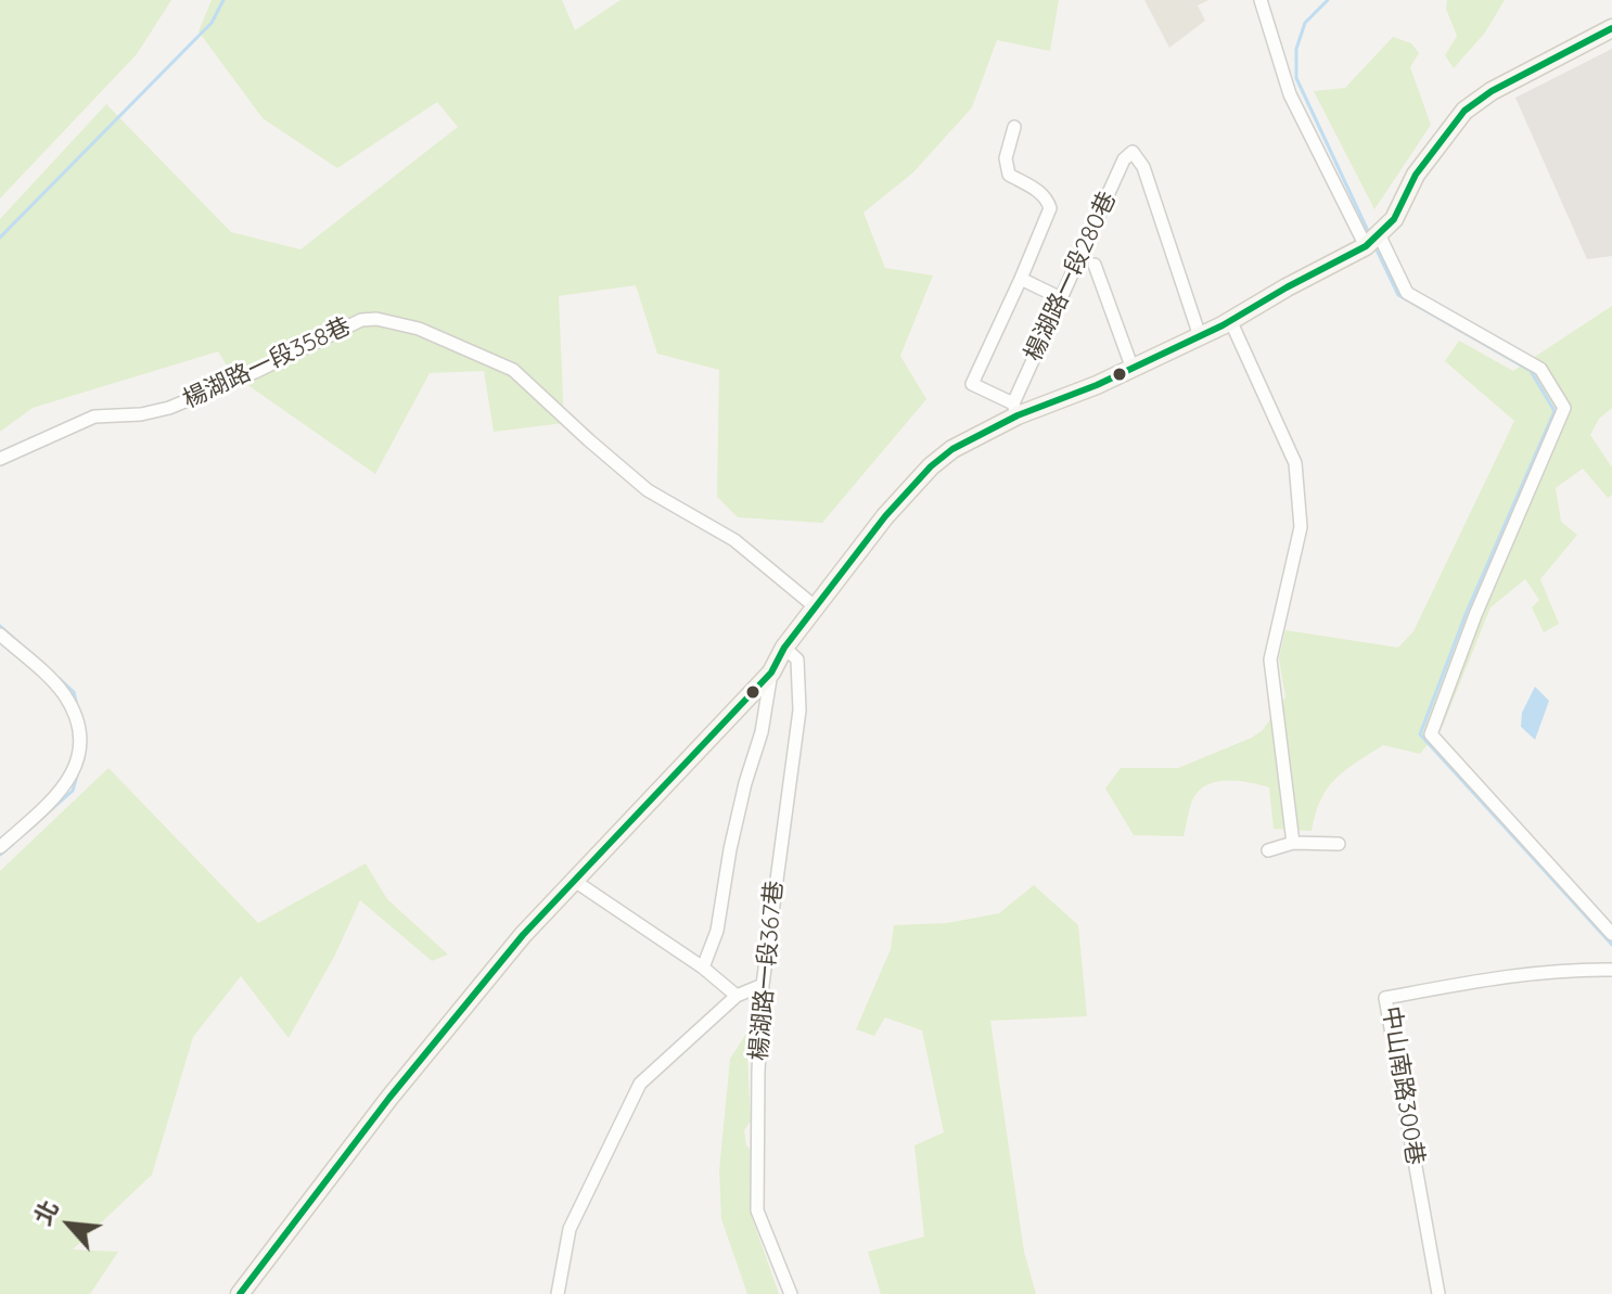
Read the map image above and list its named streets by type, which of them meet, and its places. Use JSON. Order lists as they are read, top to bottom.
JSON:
{
  "streets": {
    "street": [
      "楊湖路一段280巷",
      "楊湖路一段358巷",
      "楊湖路一段367巷",
      "中山南路300巷"
    ]
  },
  "north": "top left"
}
